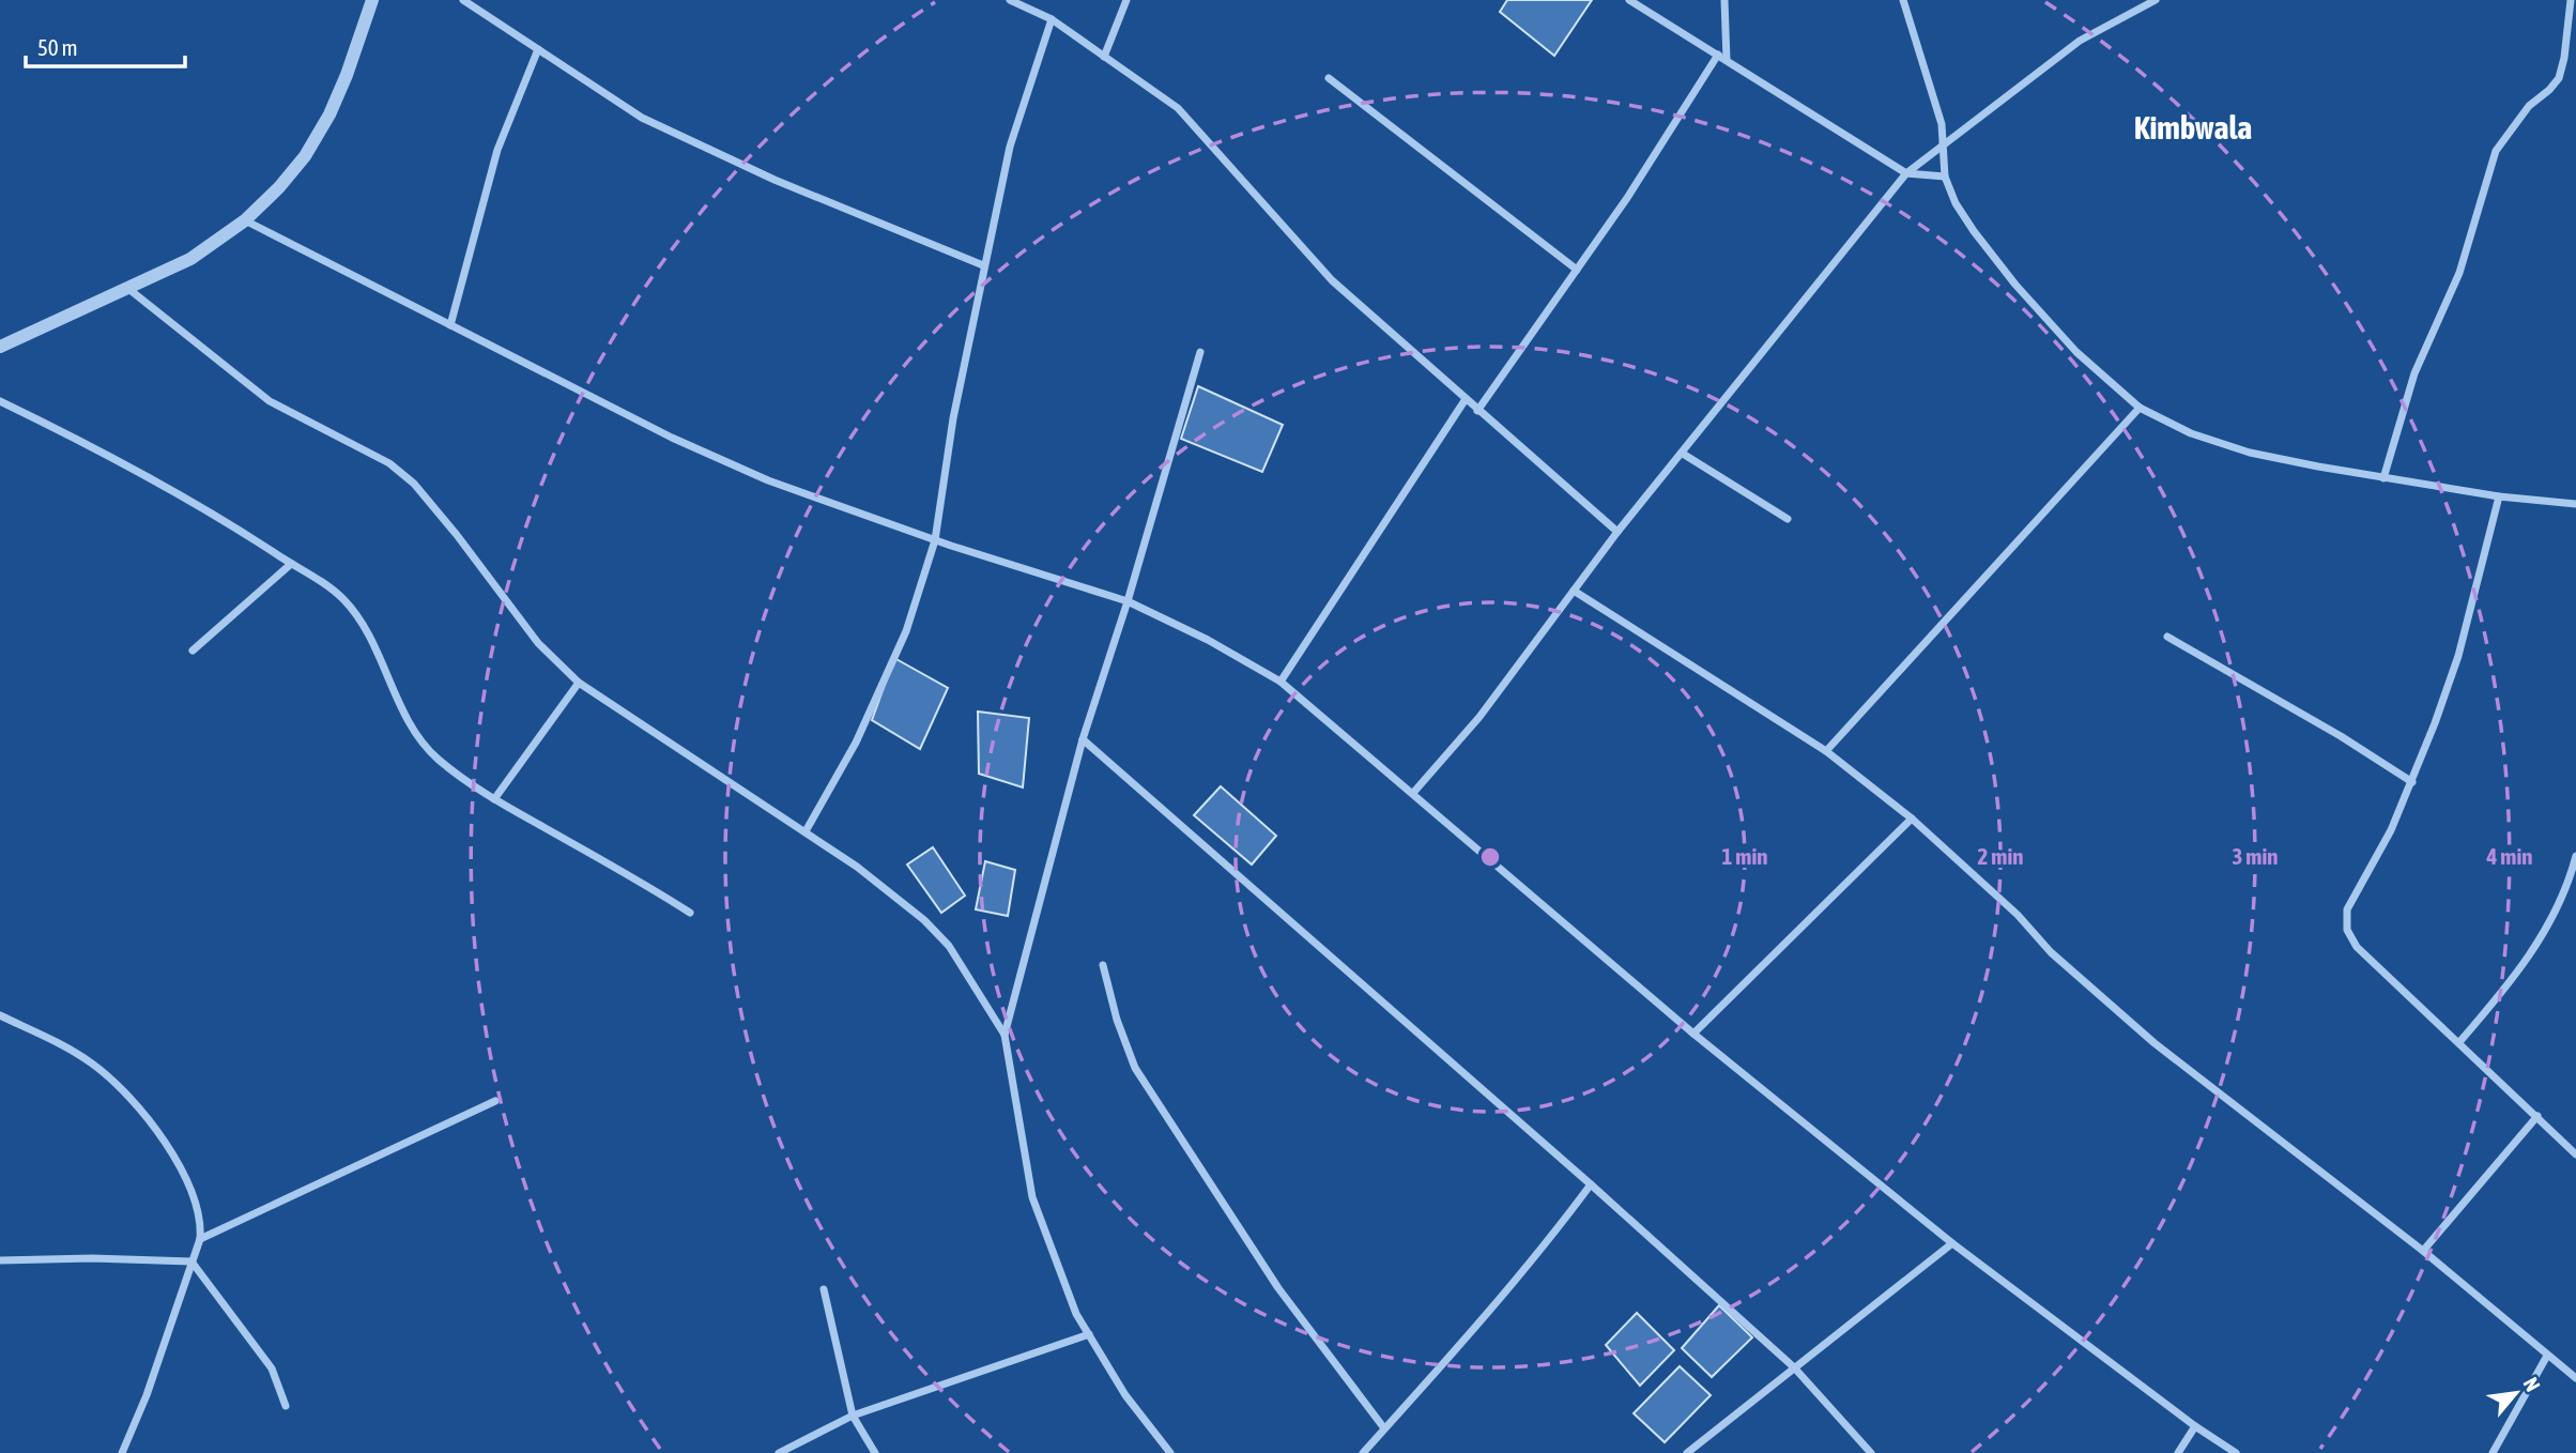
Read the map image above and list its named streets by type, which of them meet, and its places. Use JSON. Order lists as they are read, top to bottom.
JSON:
{
  "districts": ["Kimbwala"],
  "scale_bar": "50 m",
  "north": "top right",
  "rings": [
    "1 min",
    "2 min",
    "3 min",
    "4 min"
  ]
}
